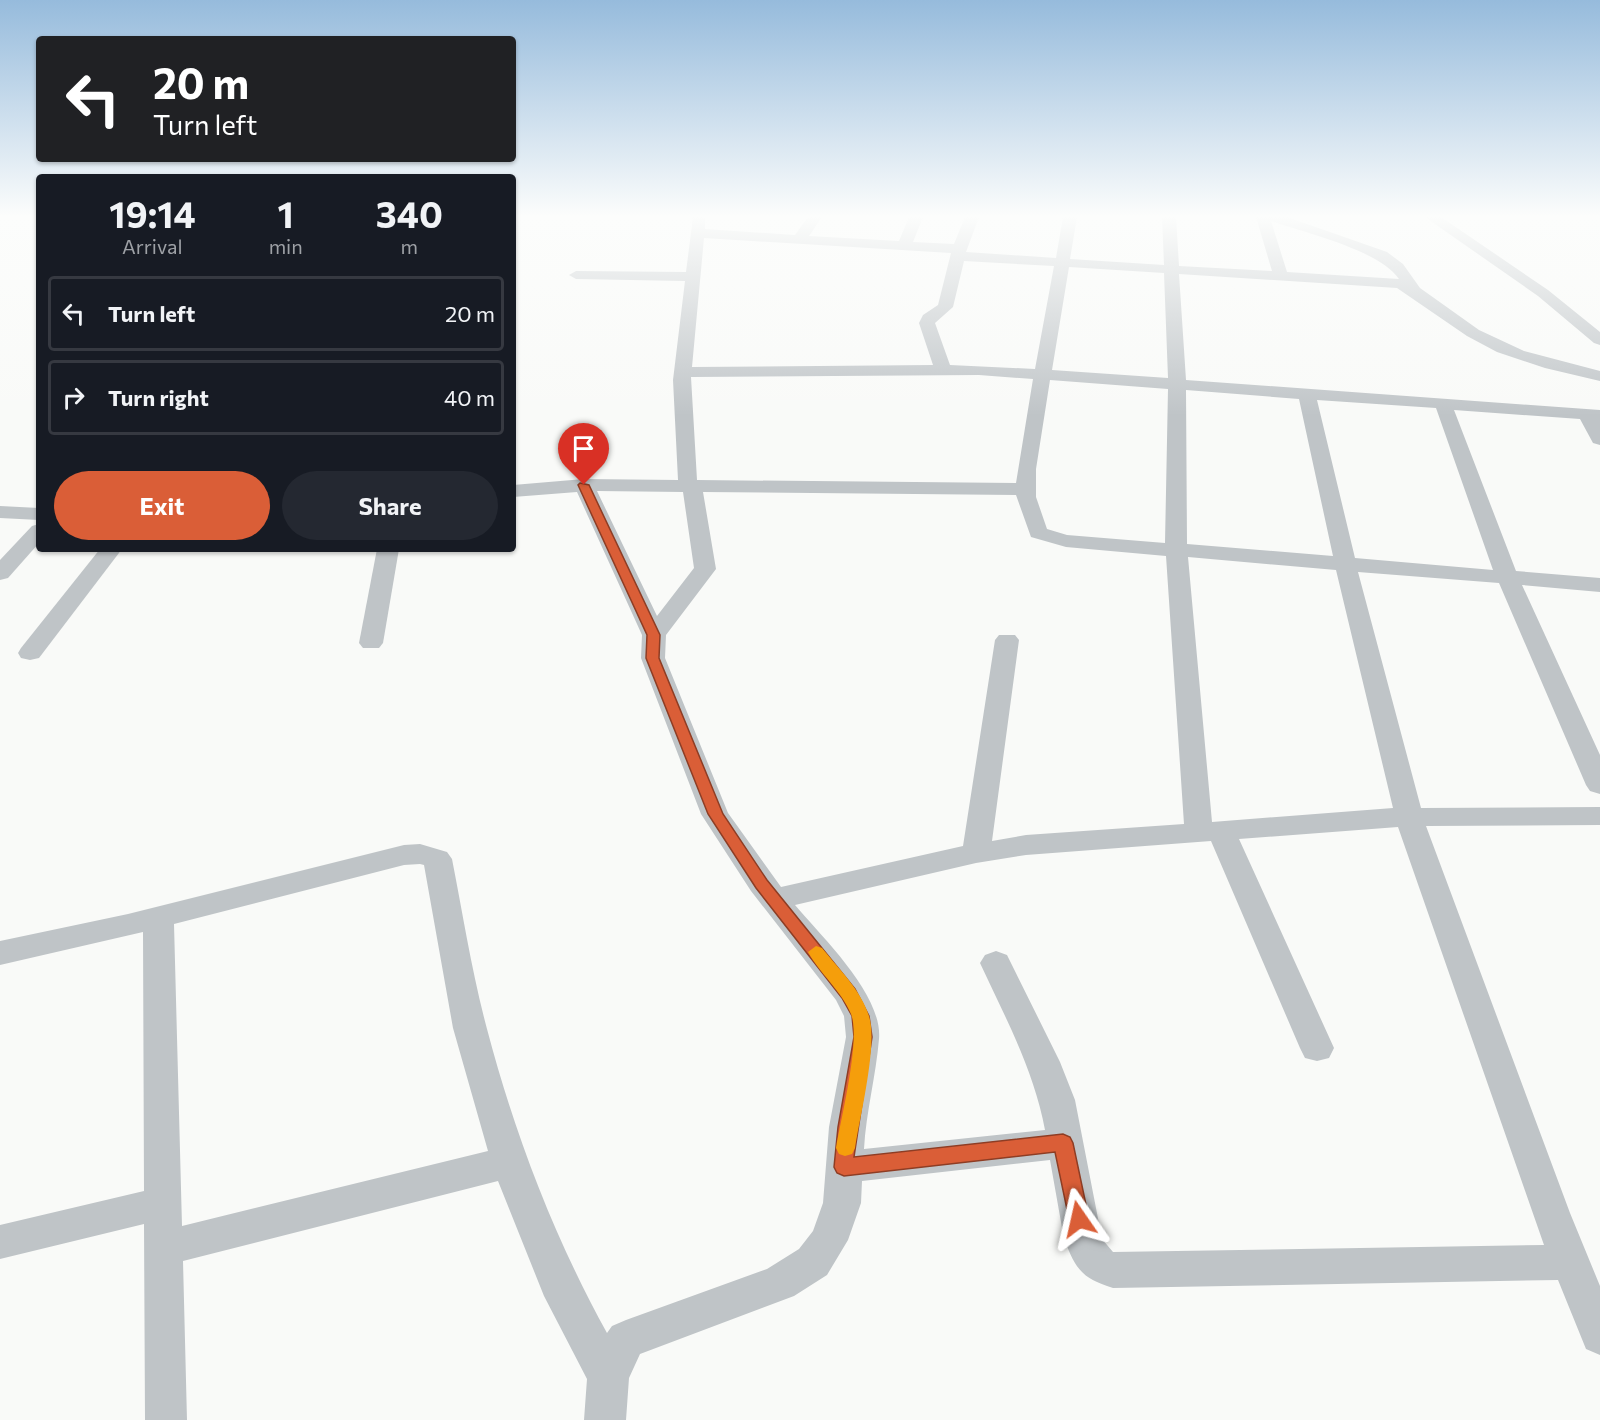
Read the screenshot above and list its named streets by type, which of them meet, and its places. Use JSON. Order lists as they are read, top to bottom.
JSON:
{
  "page": {
    "turn": ["20 m", "Turn left"],
    "eta": [
      "19:14",
      "Arrival",
      "1",
      "min",
      "340",
      "m"
    ],
    "list": [
      {
        "name": "Turn left",
        "value": "20 m"
      },
      {
        "name": "Turn right",
        "value": "40 m"
      }
    ],
    "buttons": ["Exit", "Share"]
  }
}
